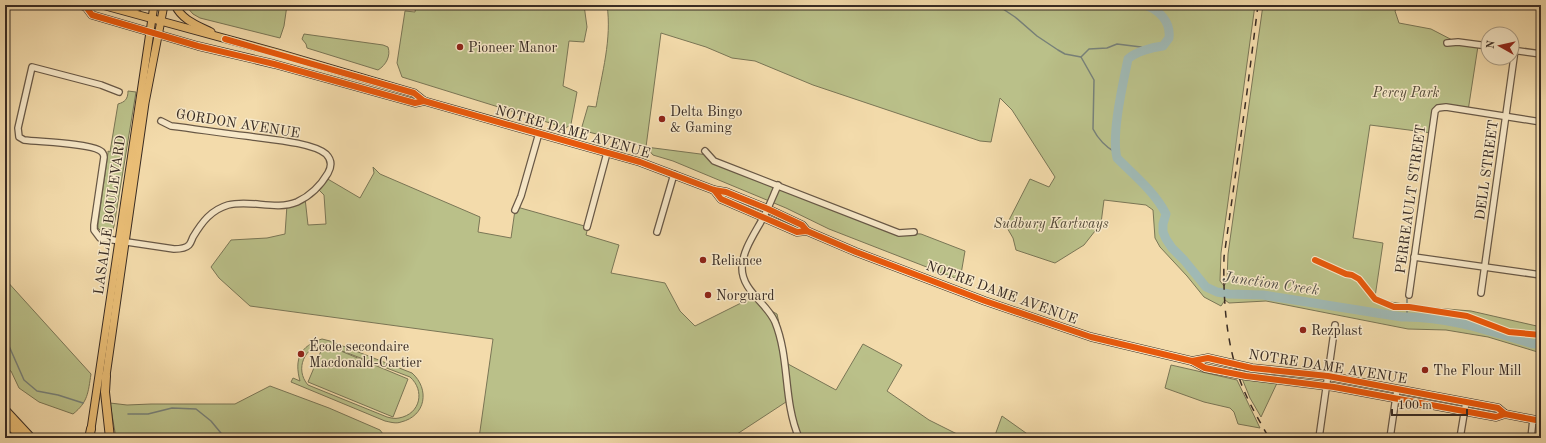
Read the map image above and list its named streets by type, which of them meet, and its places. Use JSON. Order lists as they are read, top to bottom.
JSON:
{
  "streets": {
    "main road": ["NOTRE DAME AVENUE", "LASALLE BOULEVARD"],
    "street": ["GORDON AVENUE", "DELL STREET", "PERREAULT STREET"]
  },
  "crossings": [
    ["GORDON AVENUE", "LASALLE BOULEVARD"],
    ["NOTRE DAME AVENUE", "LASALLE BOULEVARD"],
    ["DELL STREET", "PERREAULT STREET"]
  ],
  "water": ["Junction Creek"],
  "parks": ["Percy Park", "Sudbury Kartways"],
  "places": [
    "Pioneer Manor",
    "Delta Bingo & Gaming",
    "Reliance",
    "Norguard",
    "Rezplast",
    "École secondaire Macdonald-Cartier",
    "The Flour Mill"
  ],
  "scale_bar": "100 m",
  "north": "left"
}
